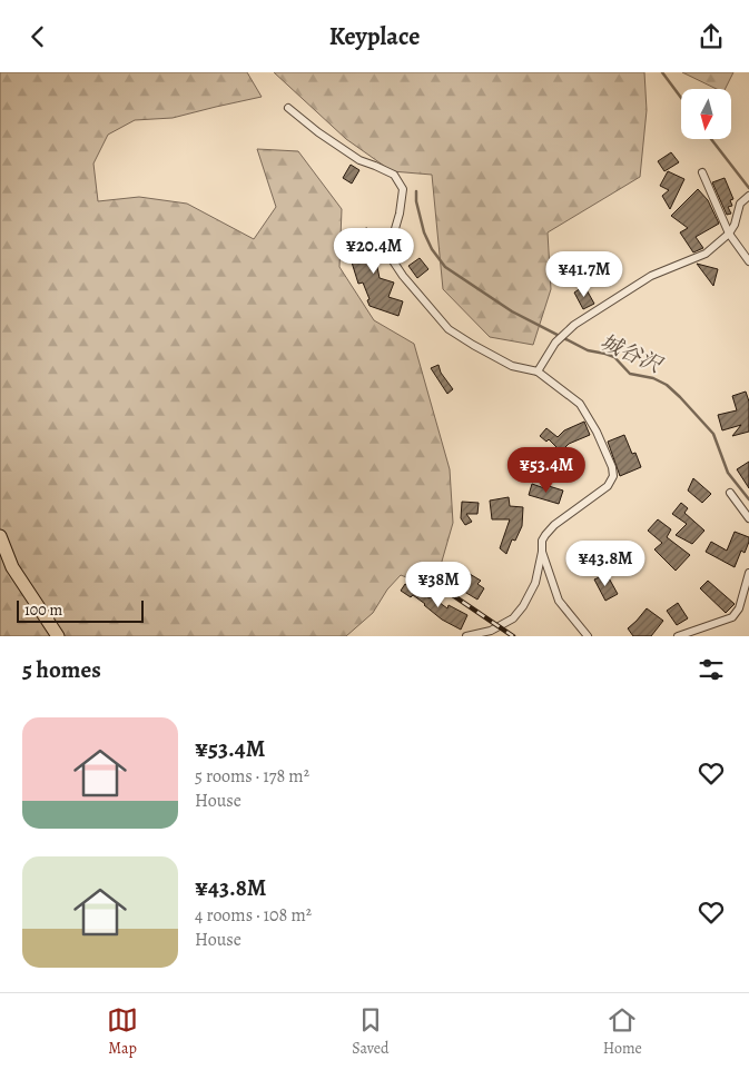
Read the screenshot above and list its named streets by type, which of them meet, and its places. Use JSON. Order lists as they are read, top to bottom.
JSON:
{
  "water": ["城谷沢"],
  "scale_bar": "100 m",
  "north": "bottom",
  "page": {
    "header": "Keyplace",
    "price": [
      "¥20.4M",
      "¥41.7M",
      "¥53.4M",
      "¥43.8M",
      "¥38M"
    ],
    "scale": "100 m",
    "heading": "5 homes",
    "list": [
      {
        "name": "¥53.4M",
        "note": "5 rooms · 178 m² · House"
      },
      {
        "name": "¥43.8M",
        "note": "4 rooms · 108 m² · House"
      }
    ],
    "tabs": ["Map", "Saved", "Home"]
  }
}
